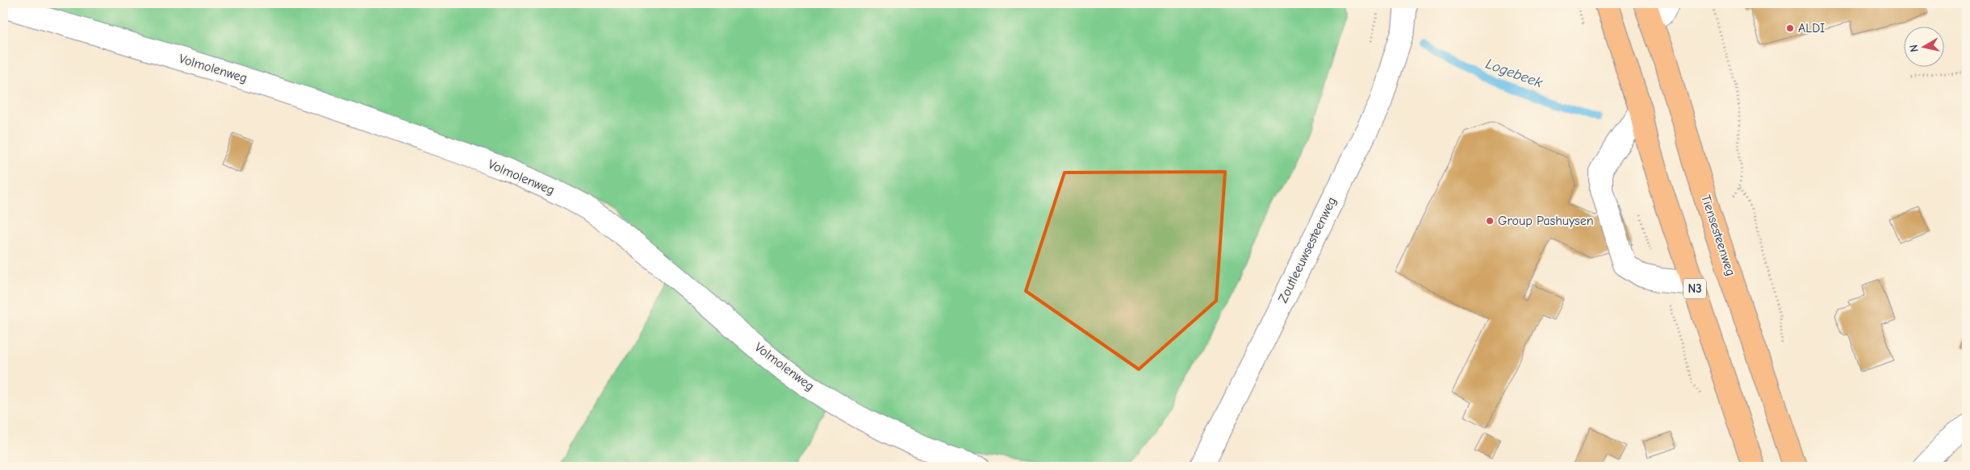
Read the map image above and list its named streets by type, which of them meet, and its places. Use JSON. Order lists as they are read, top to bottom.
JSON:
{
  "streets": {
    "main road": ["Tiensesteenweg", "N3"],
    "street": ["Volmolenweg", "Zoutleeuwsesteenweg"]
  },
  "water": ["Logebeek"],
  "places": ["ALDI", "Group Pashuysen"],
  "north": "left"
}
